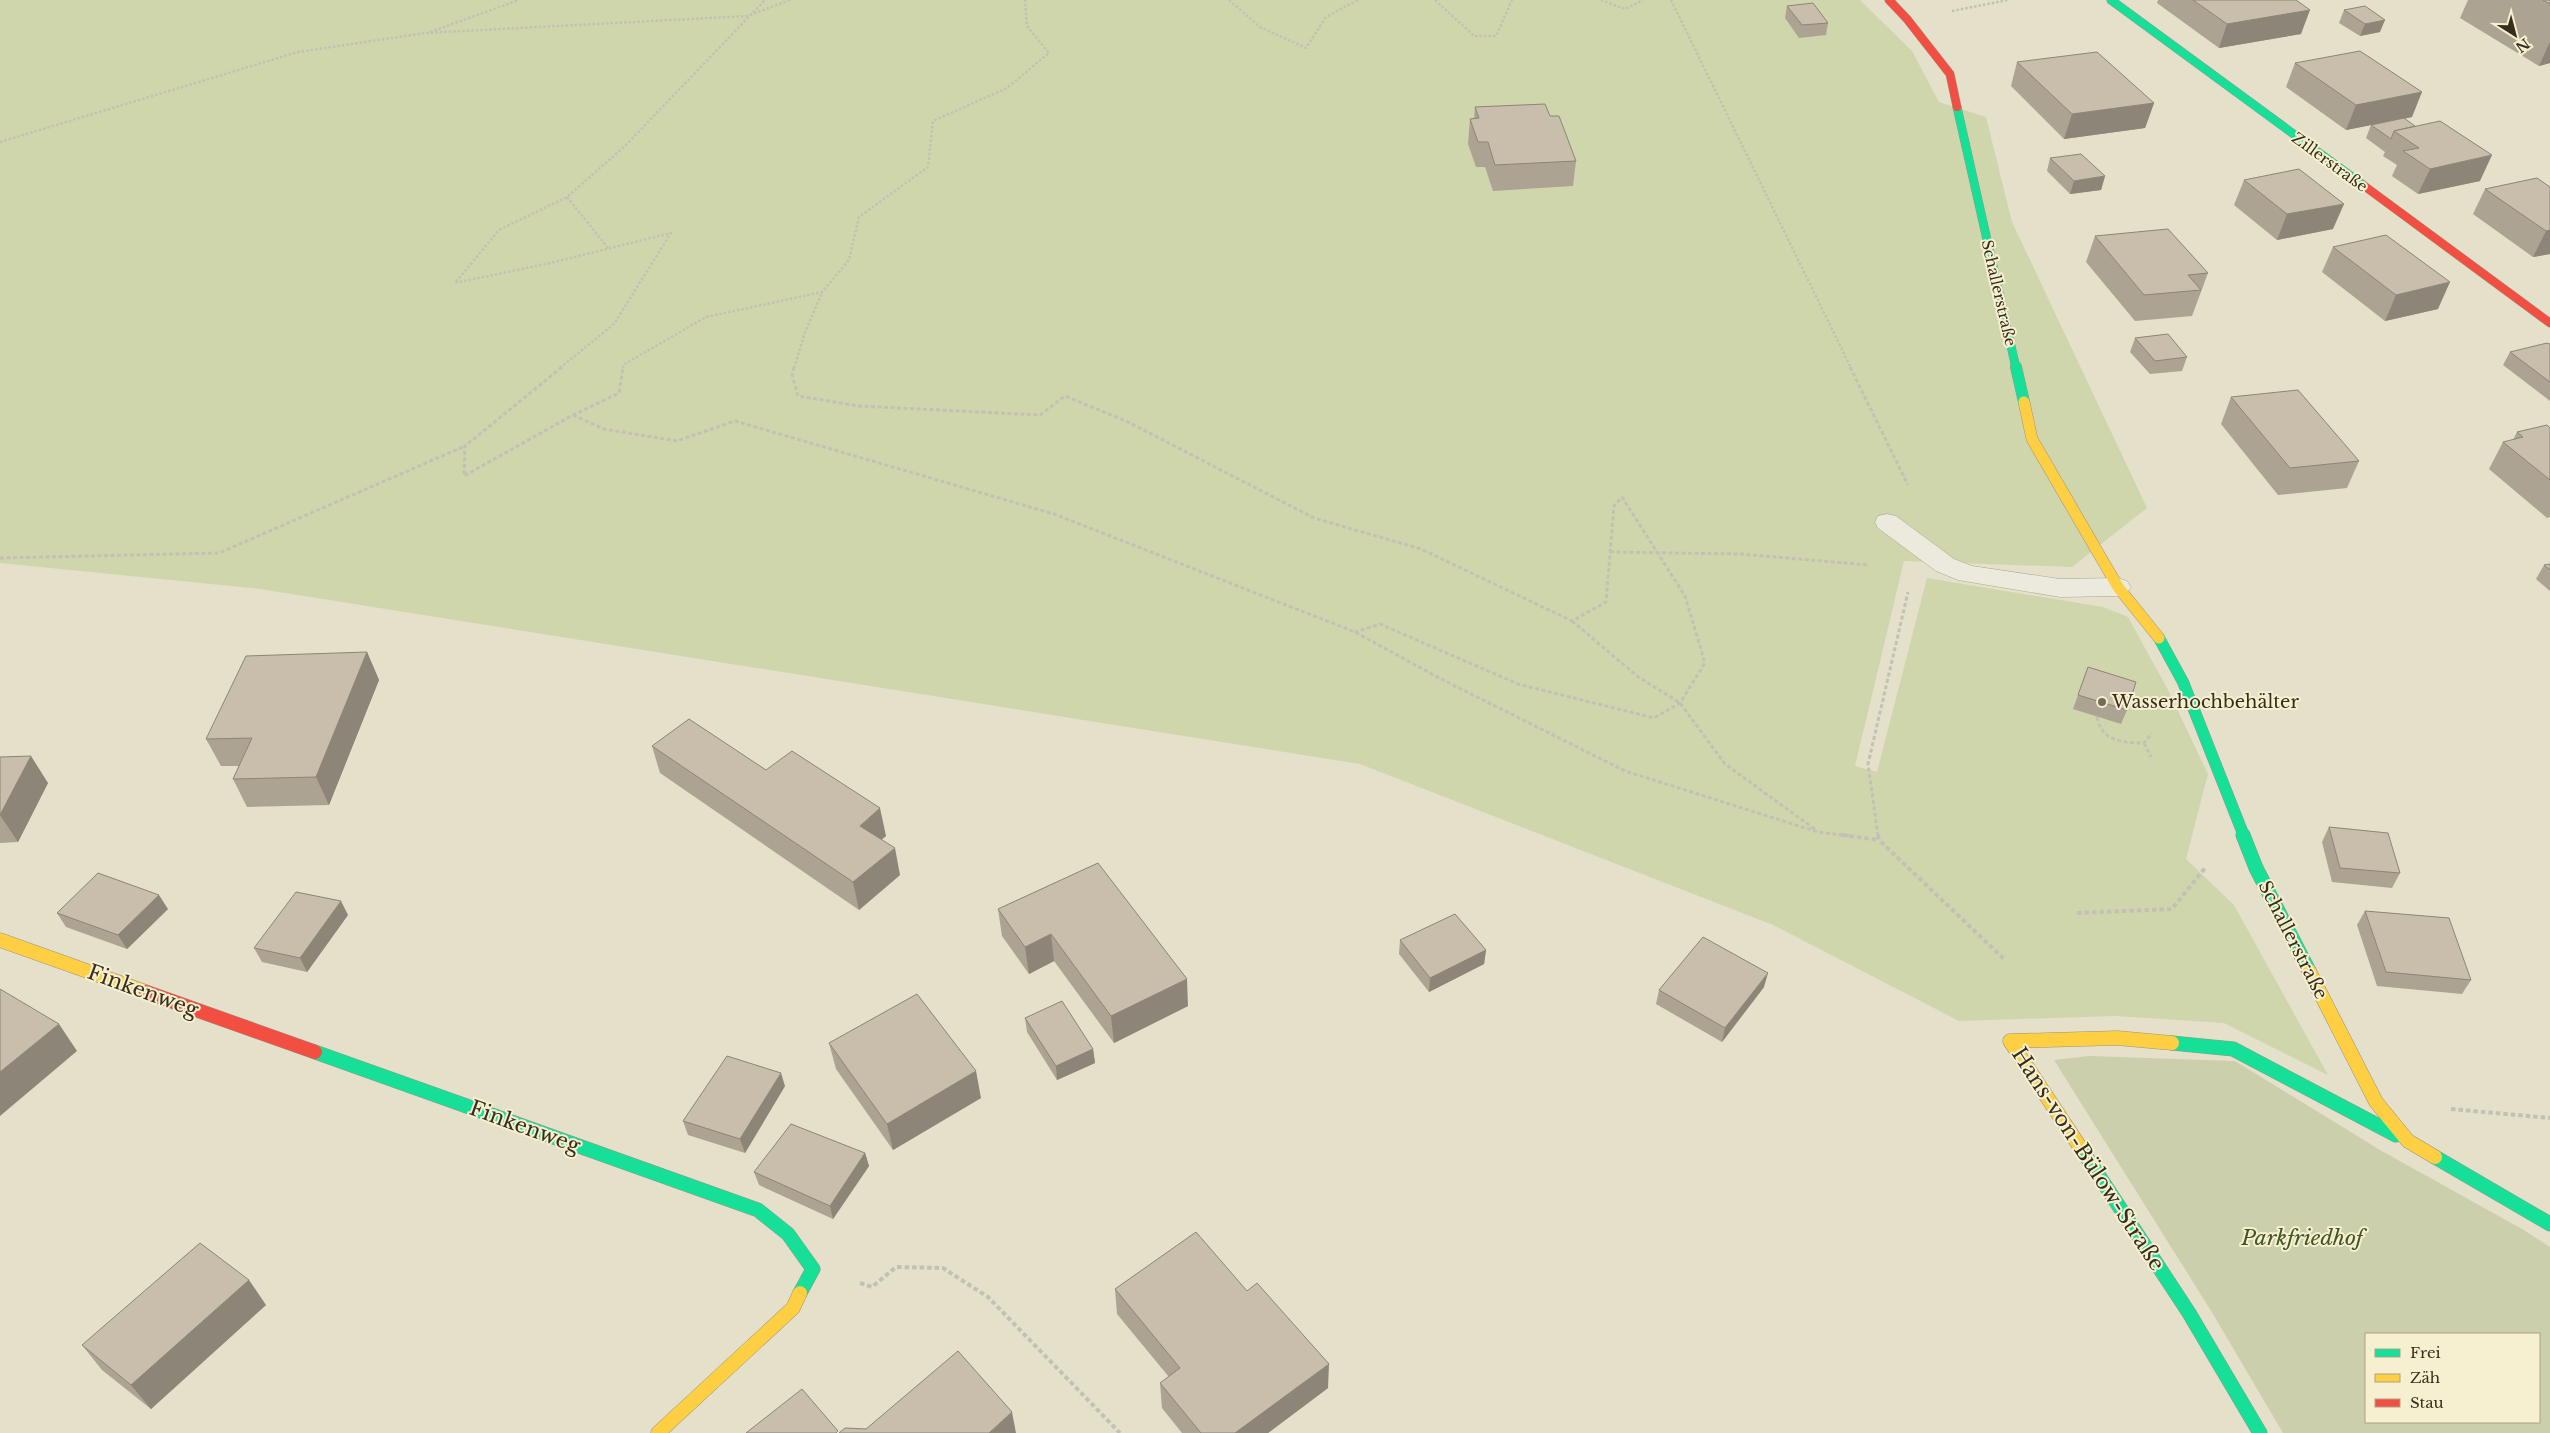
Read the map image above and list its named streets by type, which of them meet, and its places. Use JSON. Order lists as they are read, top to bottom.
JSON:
{
  "streets": {
    "street": [
      "Zillerstraße",
      "Schallerstraße",
      "Finkenweg",
      "Hans-von-Bülow-Straße"
    ]
  },
  "crossings": [
    ["Schallerstraße", "Hans-von-Bülow-Straße"]
  ],
  "parks": ["Parkfriedhof"],
  "places": ["Wasserhochbehälter"],
  "legend": ["Frei", "Zäh", "Stau"],
  "north": "bottom right"
}
